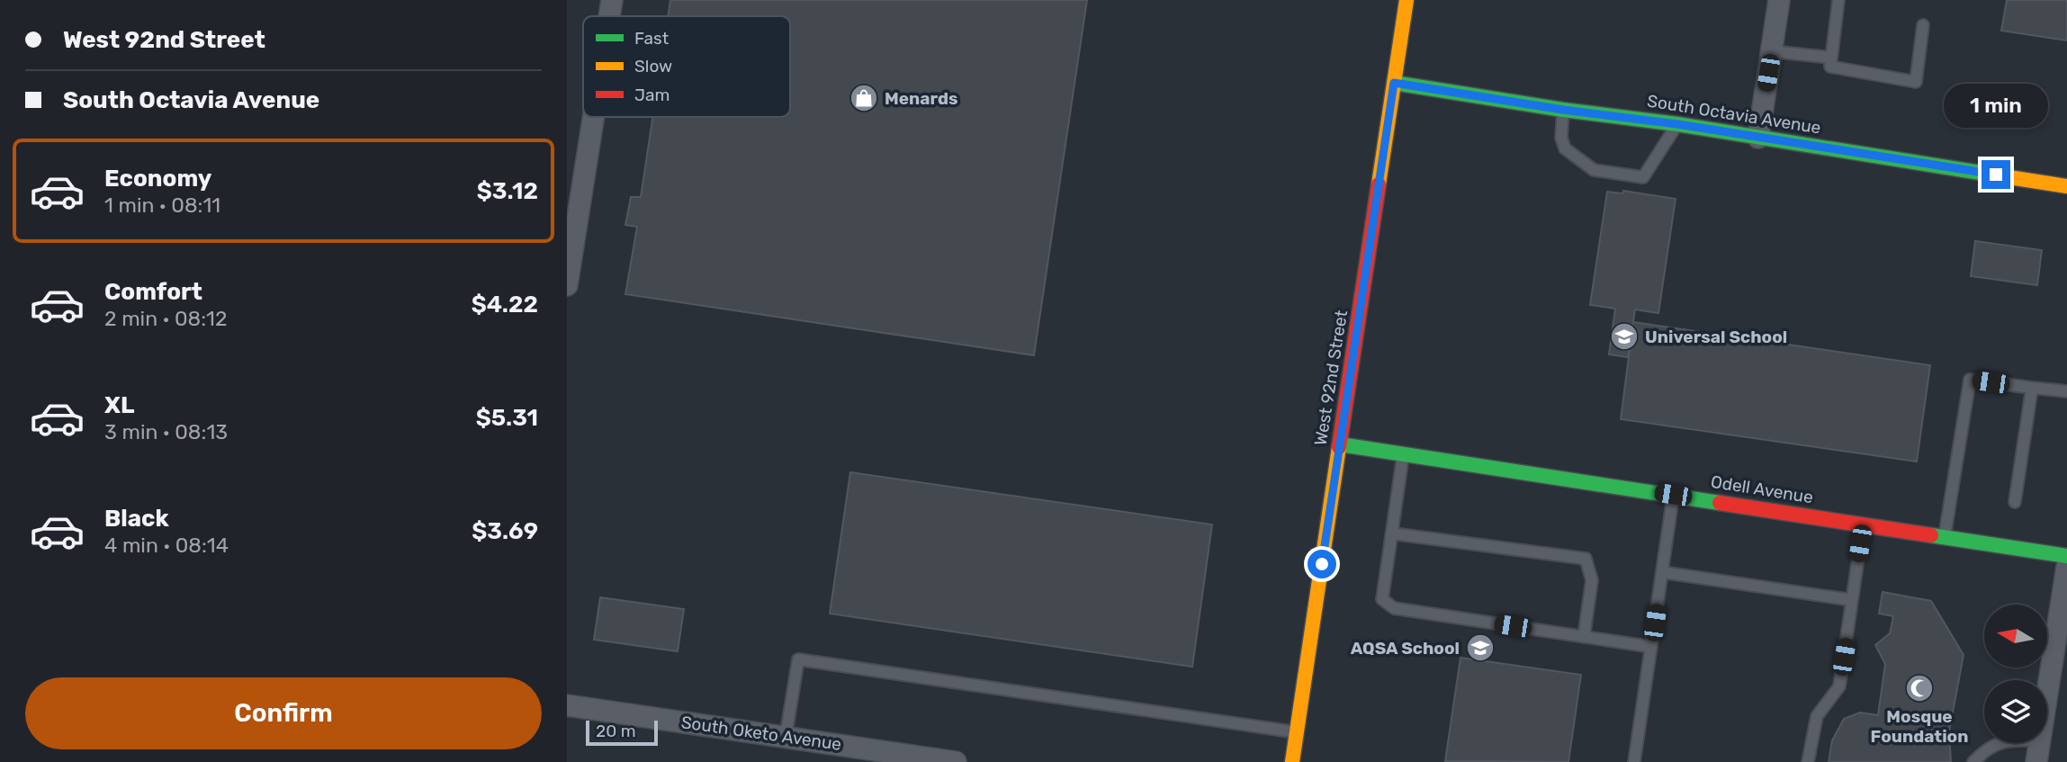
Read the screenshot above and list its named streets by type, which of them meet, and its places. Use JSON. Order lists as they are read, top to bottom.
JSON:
{
  "streets": {
    "street": [
      "South Octavia Avenue",
      "West 92nd Street",
      "Odell Avenue",
      "South Oketo Avenue"
    ]
  },
  "crossings": [
    ["South Octavia Avenue", "West 92nd Street"],
    ["West 92nd Street", "Odell Avenue"]
  ],
  "places": {
    "shop": ["Menards"],
    "school or university": ["Universal School", "AQSA School"],
    "mosque": ["Mosque Foundation"]
  },
  "legend": ["Fast", "Slow", "Jam"],
  "scale_bar": "20 m",
  "north": "left",
  "page": {
    "banner": ["West 92nd Street", "South Octavia Avenue"],
    "bubble": "1 min",
    "list": [
      {
        "name": "Economy",
        "note": "1 min · 08:11",
        "value": "$3.12"
      },
      {
        "name": "Comfort",
        "note": "2 min · 08:12",
        "value": "$4.22"
      },
      {
        "name": "XL",
        "note": "3 min · 08:13",
        "value": "$5.31"
      },
      {
        "name": "Black",
        "note": "4 min · 08:14",
        "value": "$3.69"
      }
    ],
    "buttons": "Confirm",
    "scale": "20 m"
  }
}
